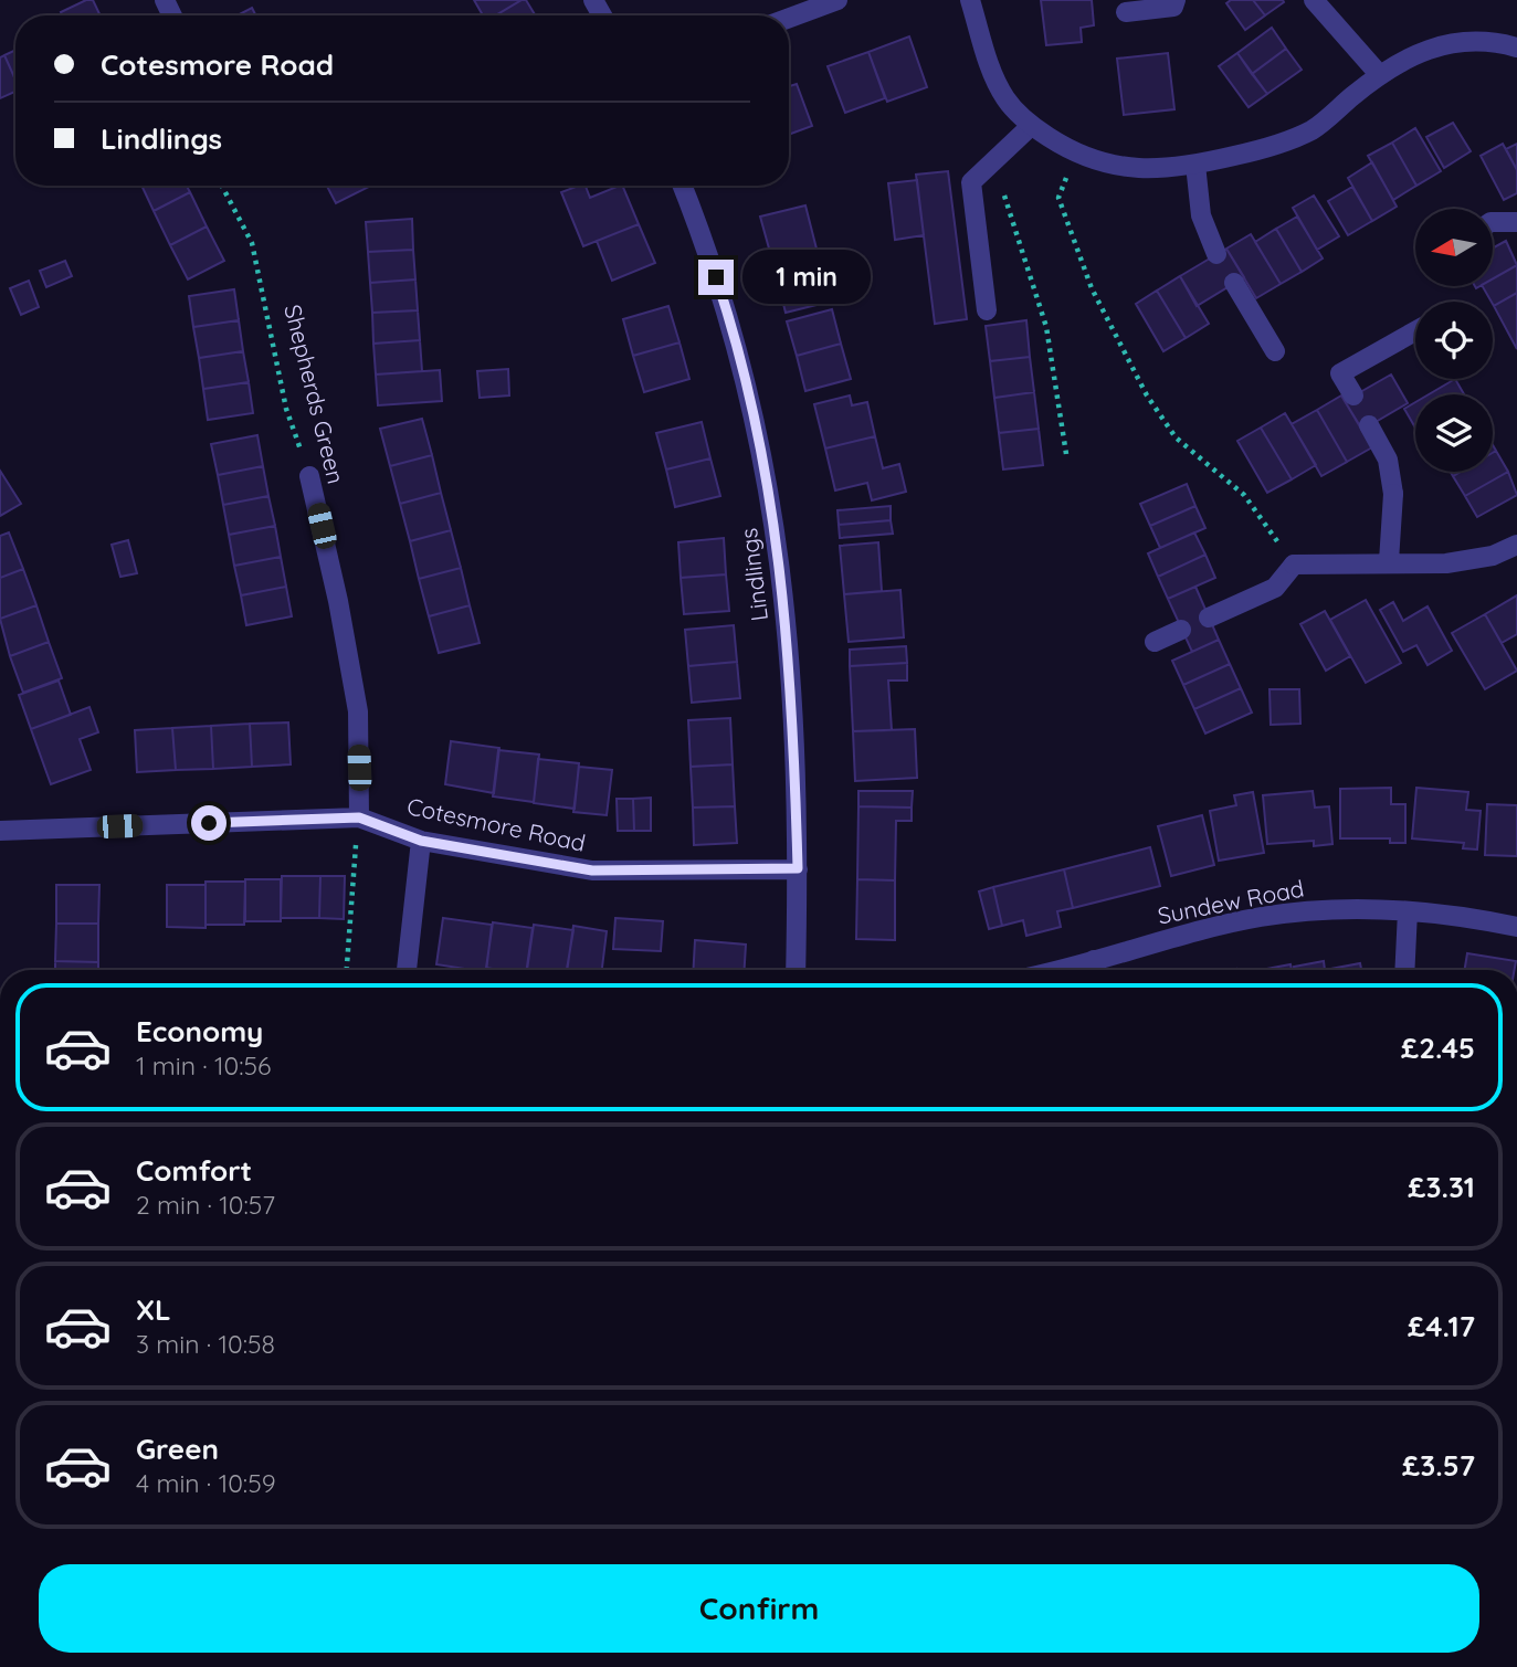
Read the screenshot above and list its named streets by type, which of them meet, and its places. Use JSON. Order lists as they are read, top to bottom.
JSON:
{
  "streets": {
    "street": [
      "Shepherds Green",
      "Lindlings",
      "Cotesmore Road",
      "Sundew Road"
    ]
  },
  "crossings": [
    ["Shepherds Green", "Cotesmore Road"],
    ["Lindlings", "Cotesmore Road"]
  ],
  "north": "left",
  "page": {
    "banner": ["Cotesmore Road", "Lindlings"],
    "bubble": "1 min",
    "list": [
      {
        "name": "Economy",
        "note": "1 min · 10:56",
        "value": "£2.45"
      },
      {
        "name": "Comfort",
        "note": "2 min · 10:57",
        "value": "£3.31"
      },
      {
        "name": "XL",
        "note": "3 min · 10:58",
        "value": "£4.17"
      },
      {
        "name": "Green",
        "note": "4 min · 10:59",
        "value": "£3.57"
      }
    ],
    "buttons": "Confirm"
  }
}
